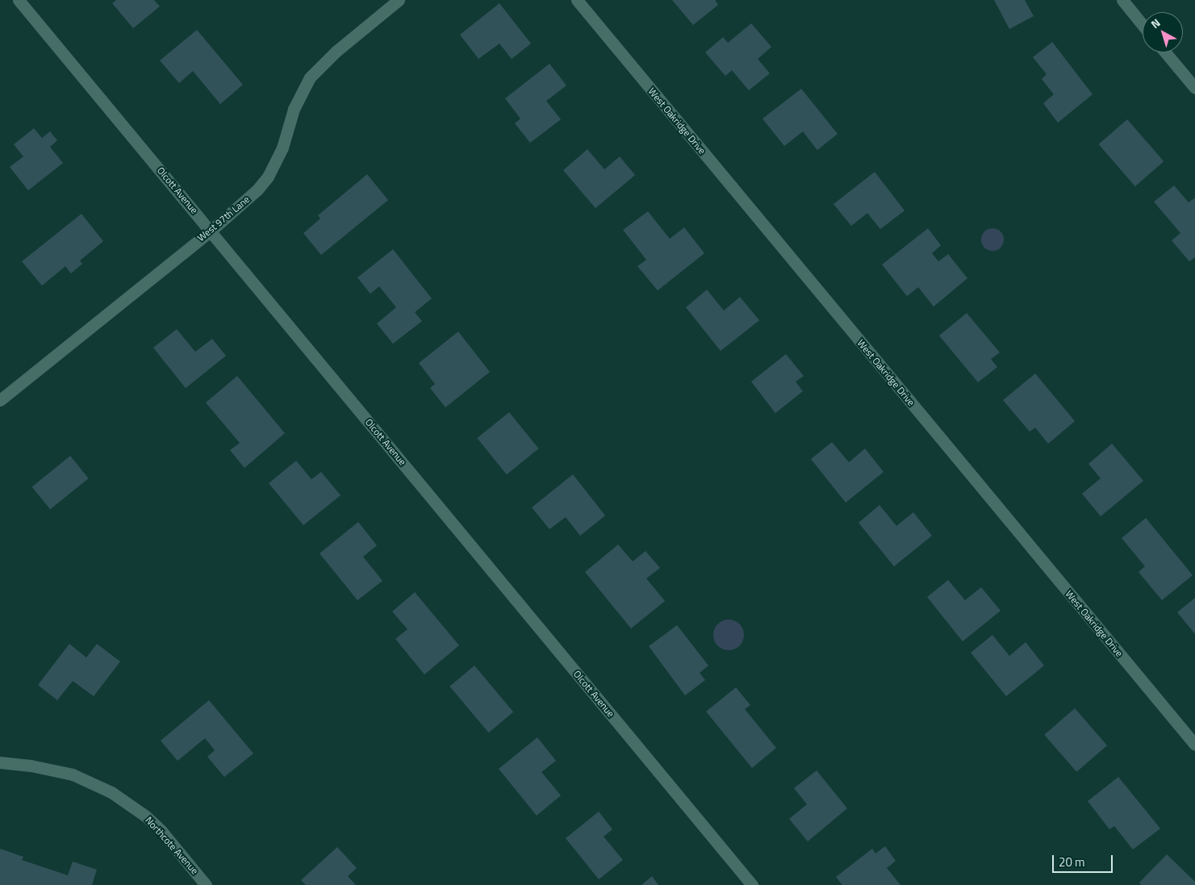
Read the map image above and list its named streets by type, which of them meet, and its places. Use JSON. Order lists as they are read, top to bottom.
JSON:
{
  "streets": {
    "street": [
      "West Oakridge Drive",
      "Olcott Avenue",
      "West 97th Lane",
      "Northcote Avenue"
    ]
  },
  "crossings": [
    ["Olcott Avenue", "West 97th Lane"]
  ],
  "scale_bar": "20 m",
  "north": "top left"
}
